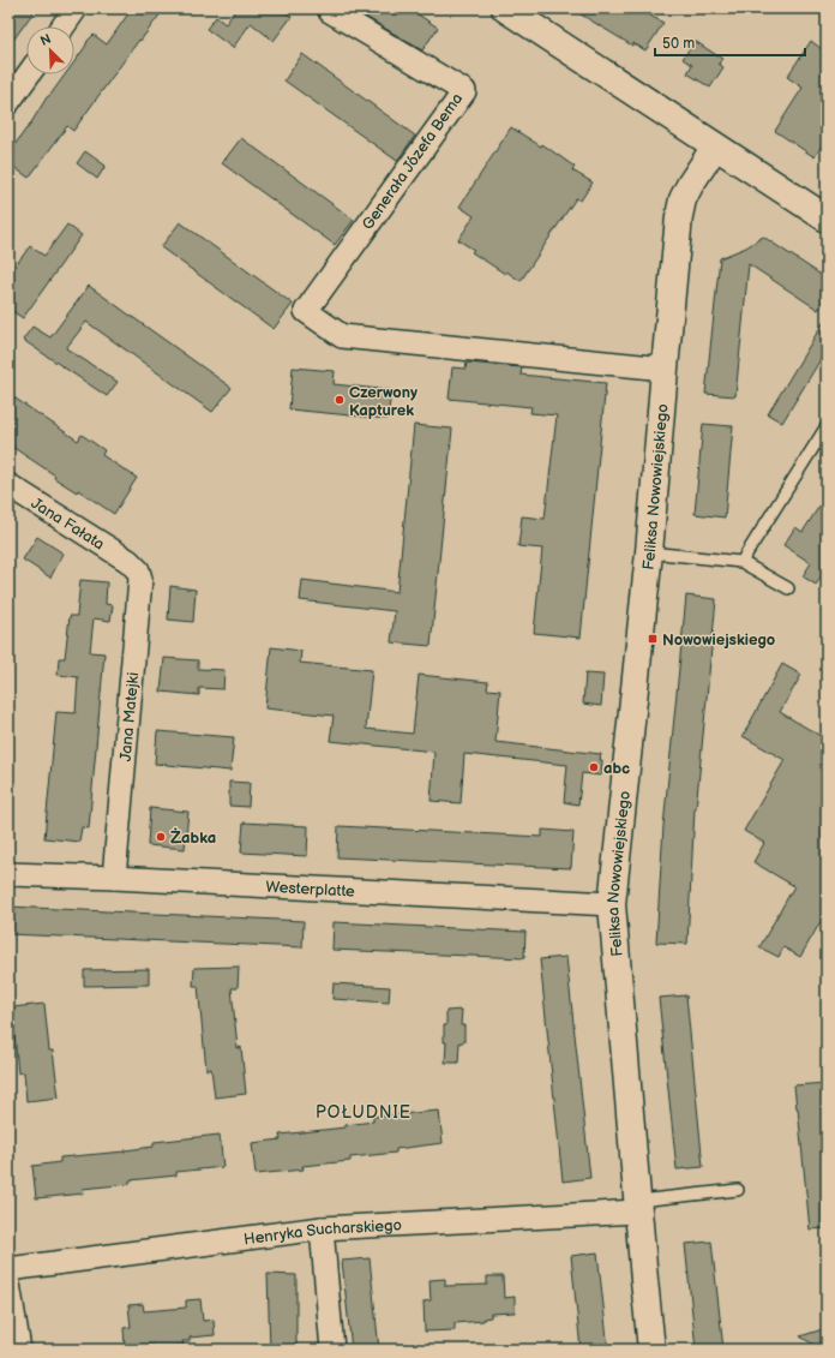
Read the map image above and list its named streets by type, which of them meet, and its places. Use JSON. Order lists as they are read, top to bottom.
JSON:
{
  "streets": {
    "street": [
      "Generała Józefa Bema",
      "Feliksa Nowowiejskiego",
      "Jana Fałata",
      "Jana Matejki",
      "Westerplatte",
      "Henryka Sucharskiego"
    ]
  },
  "crossings": [
    ["Generała Józefa Bema", "Feliksa Nowowiejskiego"],
    ["Feliksa Nowowiejskiego", "Westerplatte"],
    ["Feliksa Nowowiejskiego", "Henryka Sucharskiego"],
    ["Jana Fałata", "Jana Matejki"],
    ["Jana Matejki", "Westerplatte"]
  ],
  "districts": ["POŁUDNIE"],
  "places": {
    "other": ["Czerwony Kapturek", "abc", "Żabka"],
    "transit": ["Nowowiejskiego"]
  },
  "scale_bar": "50 m",
  "north": "top left"
}
